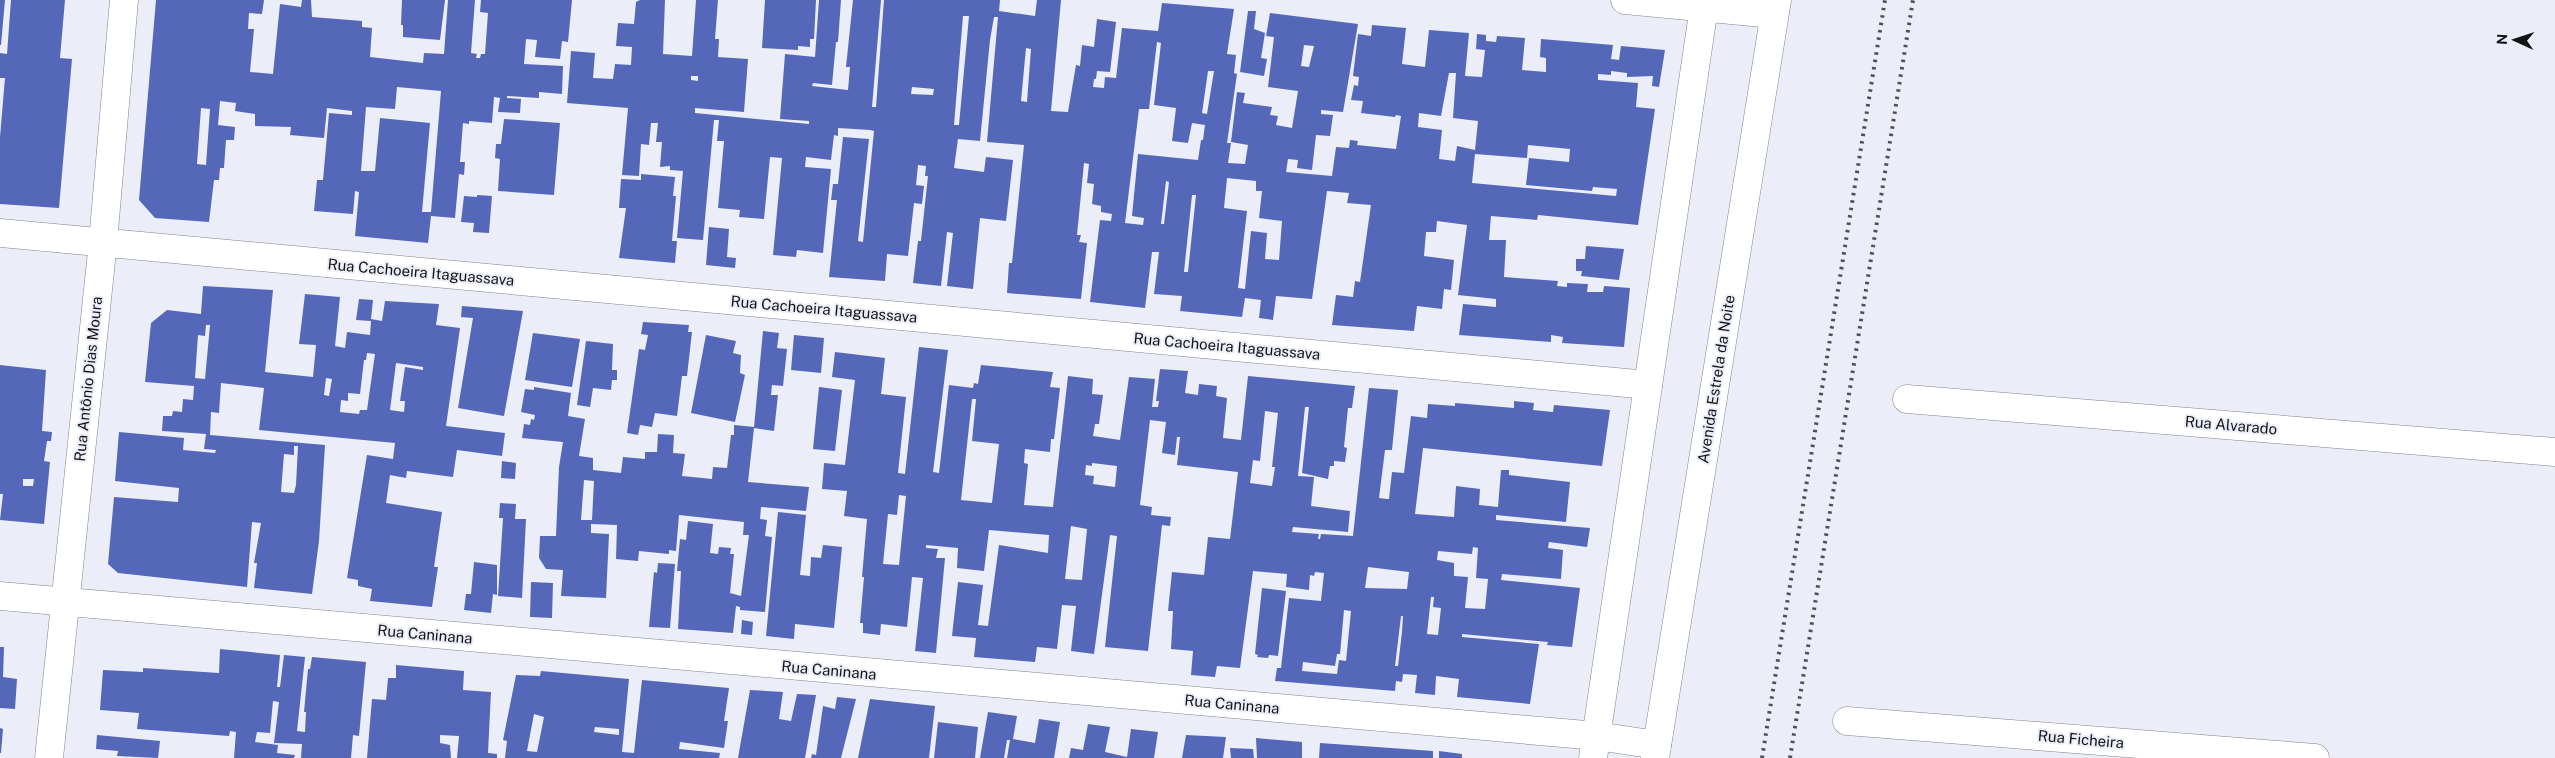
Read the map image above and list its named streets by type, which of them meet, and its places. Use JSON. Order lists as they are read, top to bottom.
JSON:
{
  "streets": {
    "street": [
      "Rua Cachoeira Itaguassava",
      "Rua Antônio Dias Moura",
      "Avenida Estrela da Noite",
      "Rua Alvarado",
      "Rua Caninana",
      "Rua Ficheira"
    ]
  },
  "crossings": [
    ["Rua Cachoeira Itaguassava", "Rua Antônio Dias Moura"],
    ["Rua Antônio Dias Moura", "Rua Caninana"],
    ["Avenida Estrela da Noite", "Rua Caninana"]
  ],
  "north": "left"
}
